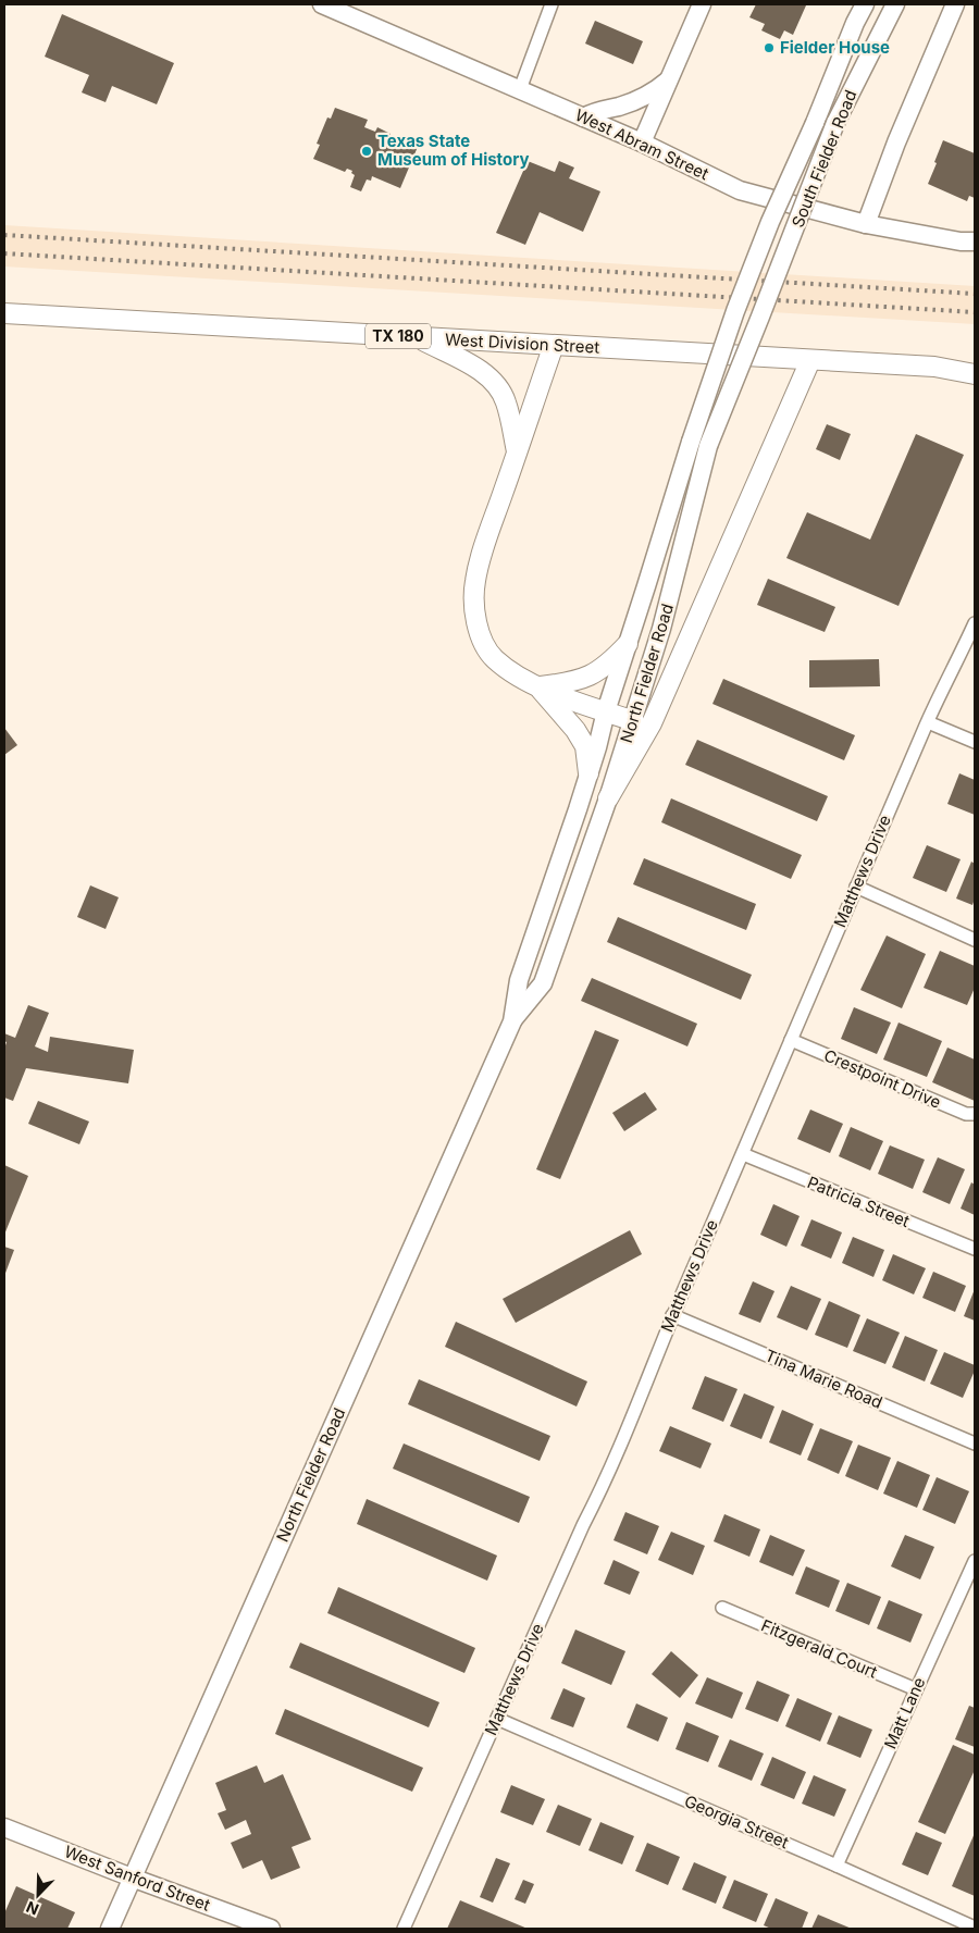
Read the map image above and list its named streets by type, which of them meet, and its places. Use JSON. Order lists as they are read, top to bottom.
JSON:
{
  "streets": {
    "main road": [
      "West Abram Street",
      "South Fielder Road",
      "TX 180",
      "West Division Street",
      "North Fielder Road",
      "West Sanford Street"
    ],
    "street": [
      "Matthews Drive",
      "Crestpoint Drive",
      "Patricia Street",
      "Tina Marie Road",
      "Fitzgerald Court",
      "Matt Lane",
      "Georgia Street"
    ]
  },
  "crossings": [
    ["South Fielder Road", "North Fielder Road"],
    ["North Fielder Road", "West Sanford Street"],
    ["Matthews Drive", "Crestpoint Drive"],
    ["Matthews Drive", "Patricia Street"],
    ["Matthews Drive", "Tina Marie Road"],
    ["Matthews Drive", "Georgia Street"],
    ["Fitzgerald Court", "Matt Lane"],
    ["Matt Lane", "Georgia Street"]
  ],
  "places": ["Fielder House", "Texas State Museum of History"],
  "north": "bottom left"
}
